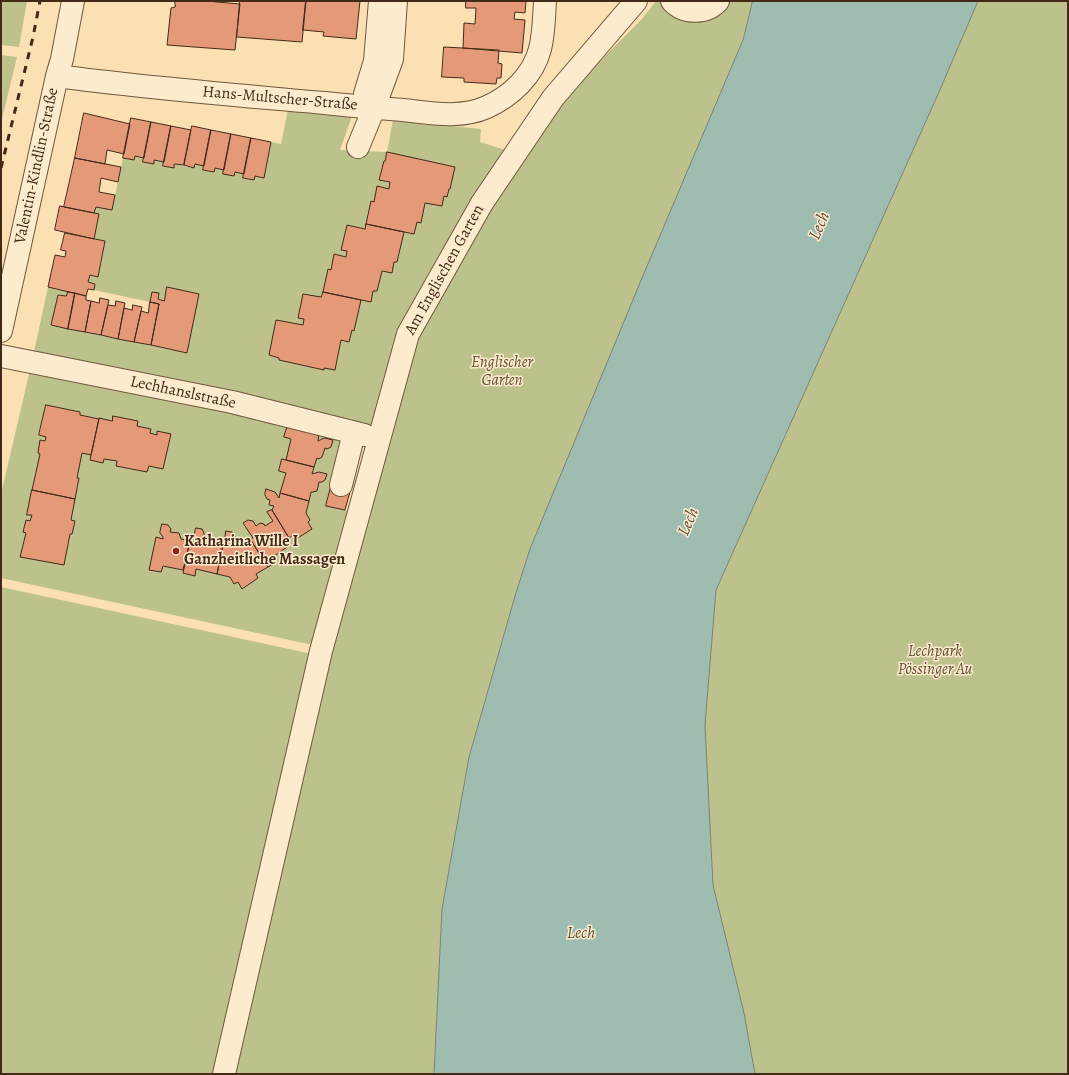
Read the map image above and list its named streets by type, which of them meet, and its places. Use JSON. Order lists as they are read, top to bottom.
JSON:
{
  "streets": {
    "street": [
      "Hans-Multscher-Straße",
      "Valentin-Kindlin-Straße",
      "Am Englischen Garten",
      "Lechhanslstraße"
    ]
  },
  "crossings": [
    ["Hans-Multscher-Straße", "Valentin-Kindlin-Straße"]
  ],
  "water": ["Lech"],
  "parks": ["Englischer Garten", "Lechpark Pössinger Au"],
  "places": ["Katharina Wille I Ganzheitliche Massagen"]
}
